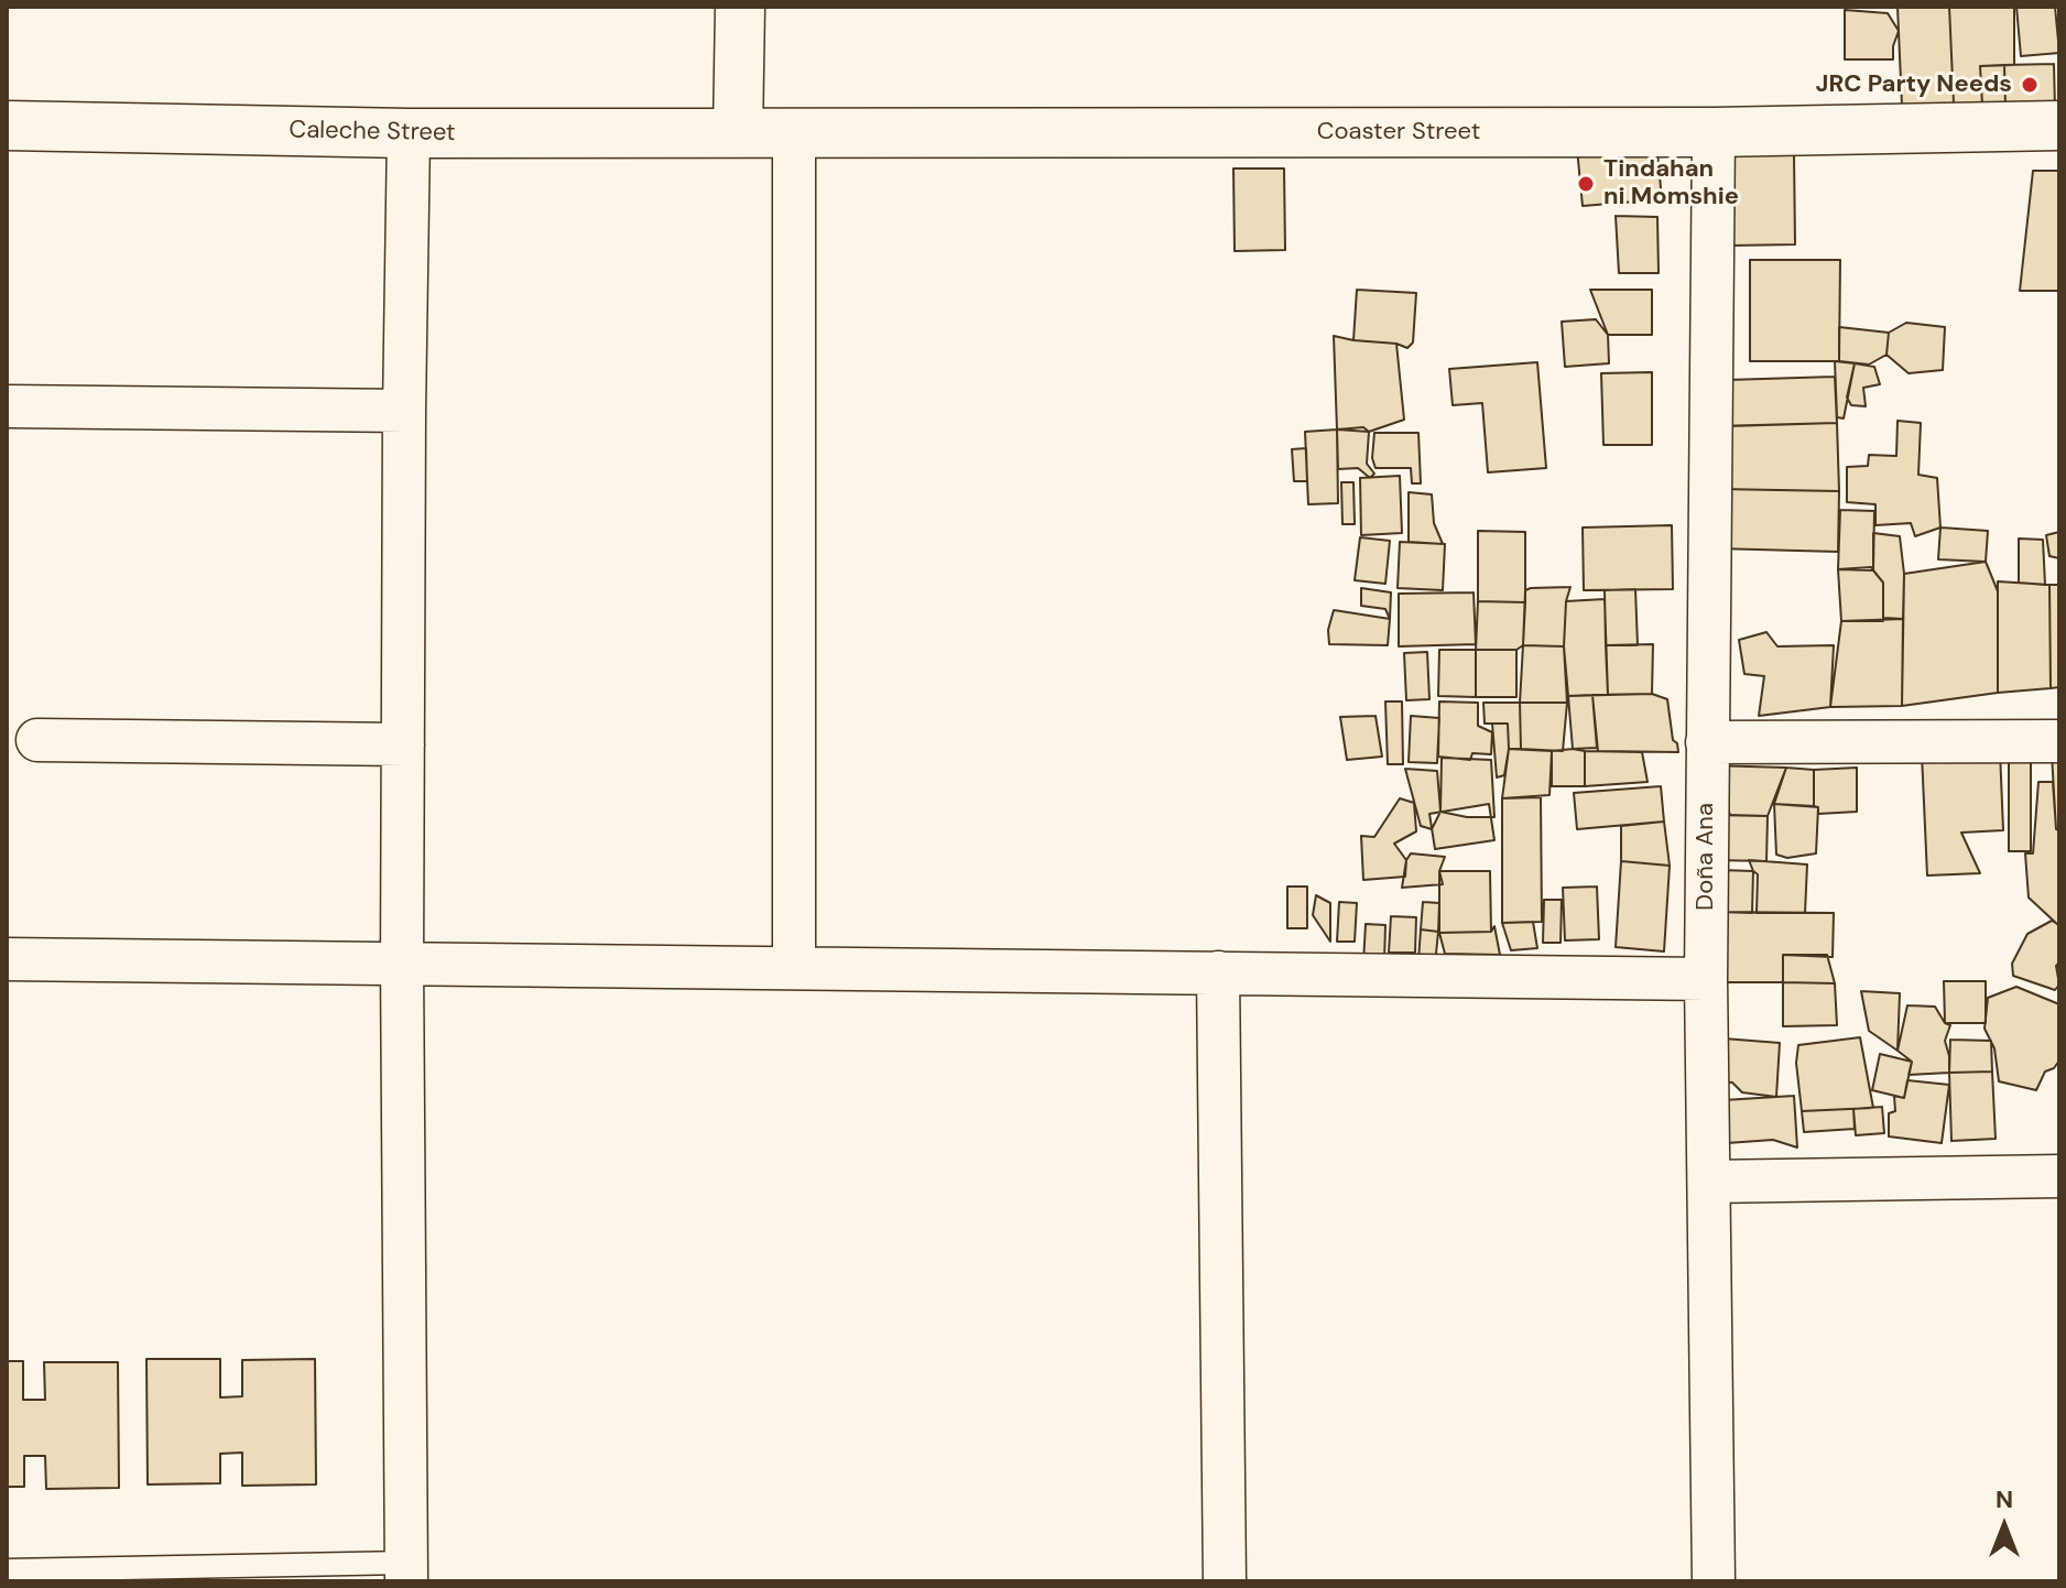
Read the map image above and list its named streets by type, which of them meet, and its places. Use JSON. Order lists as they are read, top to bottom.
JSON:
{
  "streets": {
    "street": ["Caleche Street", "Coaster Street", "Doña Ana"]
  },
  "crossings": [
    ["Caleche Street", "Coaster Street"],
    ["Coaster Street", "Doña Ana"]
  ],
  "places": ["JRC Party Needs", "Tindahan ni Momshie"],
  "north": "top"
}
